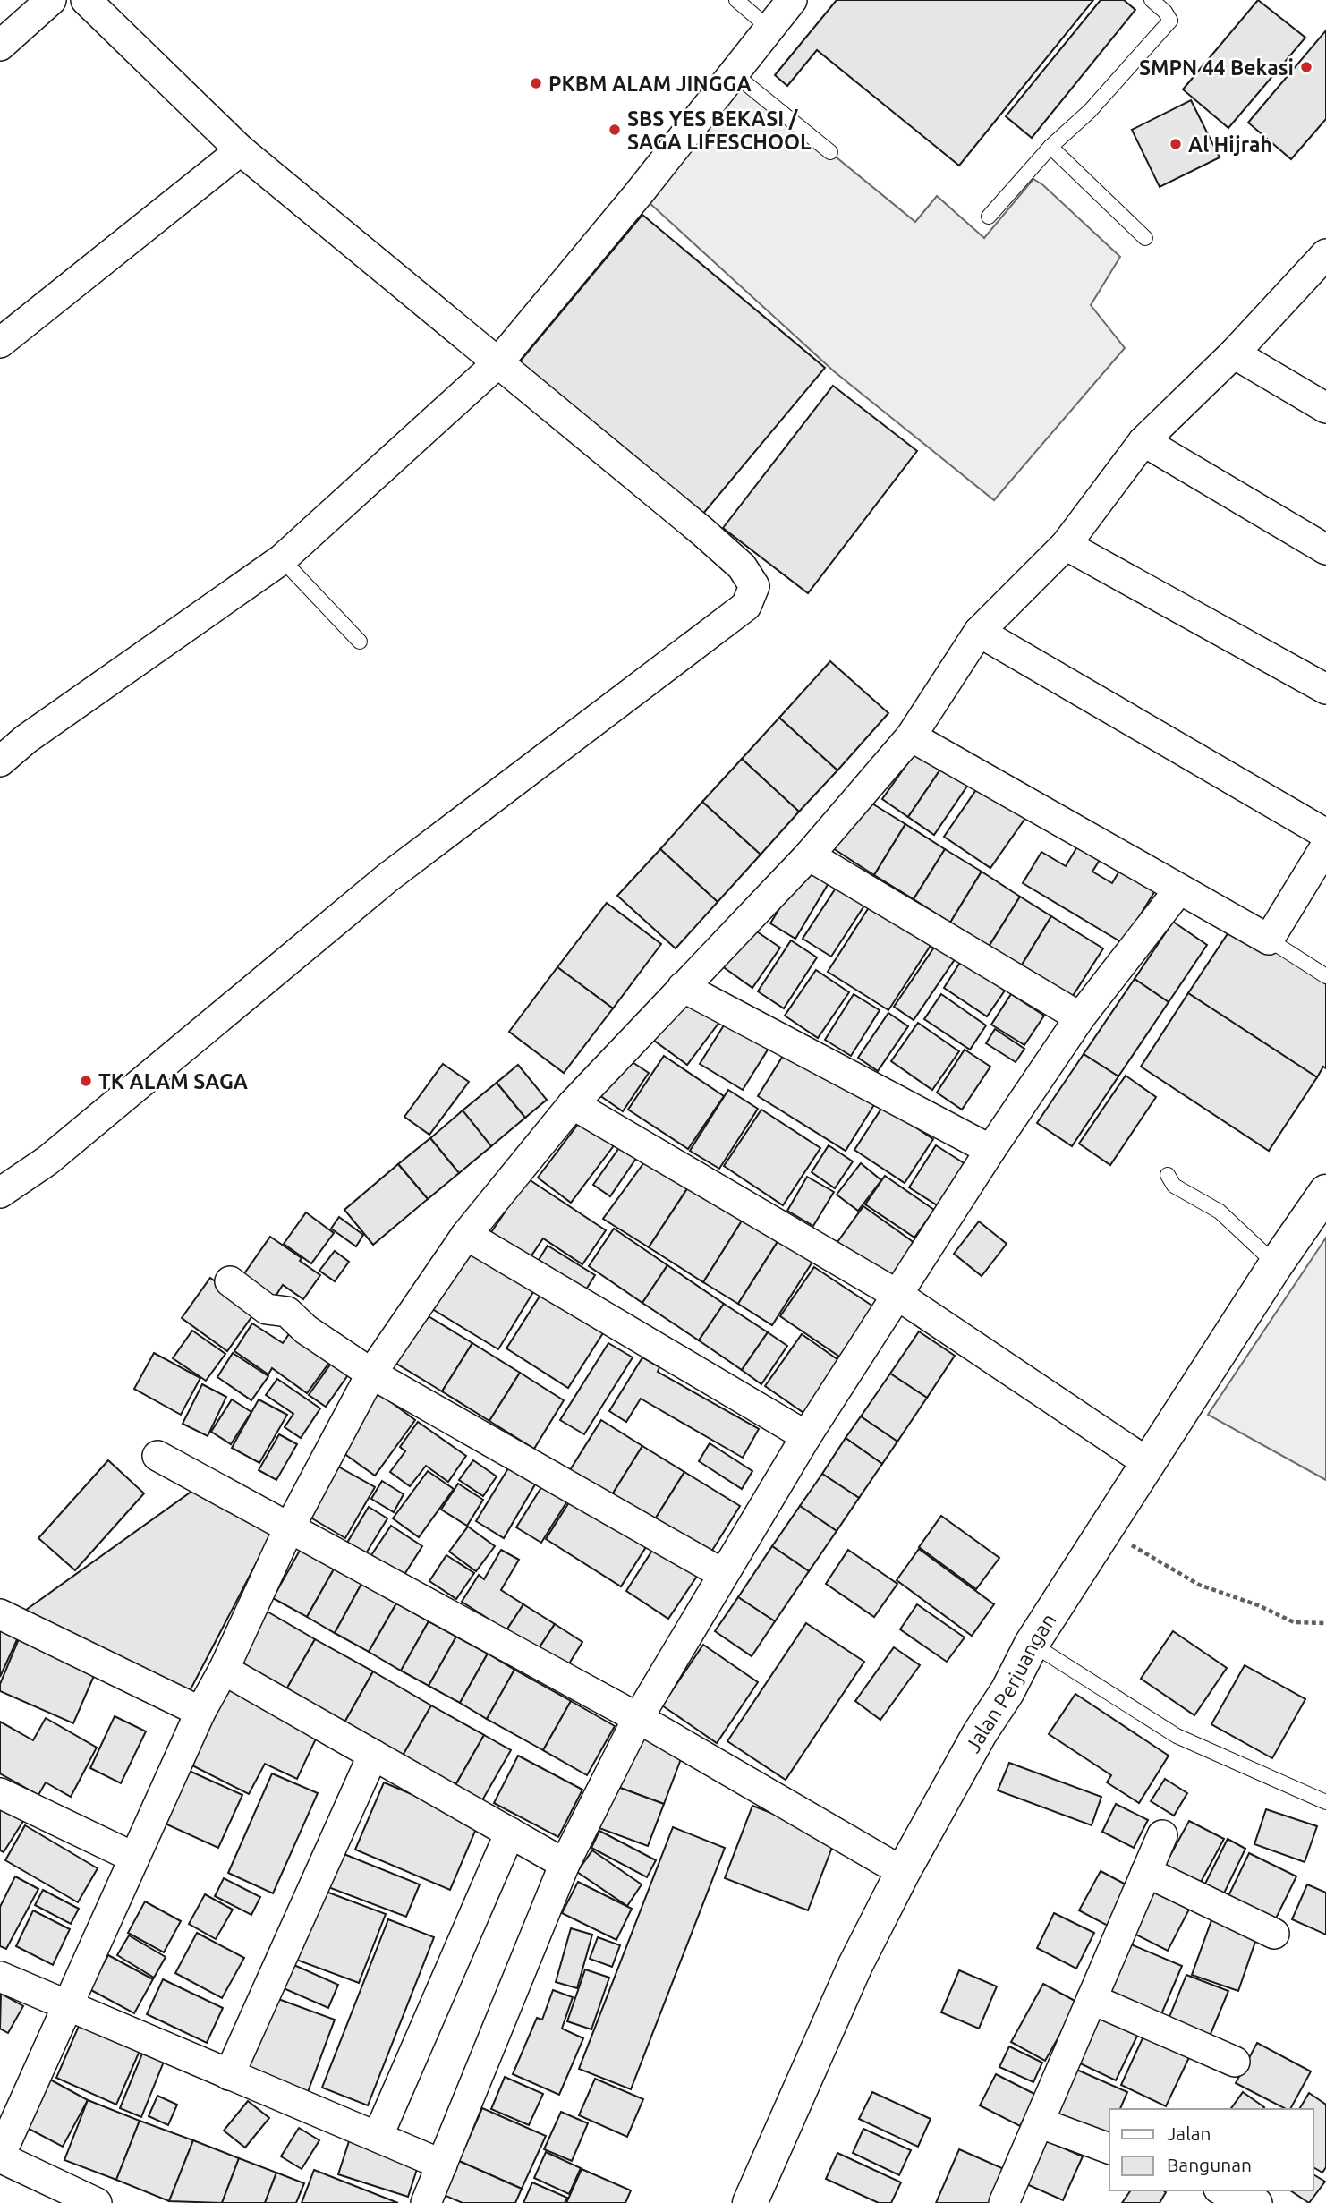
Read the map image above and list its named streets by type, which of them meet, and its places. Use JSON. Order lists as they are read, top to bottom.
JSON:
{
  "streets": {
    "main road": ["Jalan Perjuangan"]
  },
  "places": [
    "SMPN 44 Bekasi",
    "PKBM ALAM JINGGA",
    "SBS YES BEKASI / SAGA LIFESCHOOL",
    "Al Hijrah",
    "TK ALAM SAGA"
  ],
  "legend": ["Jalan", "Bangunan"]
}
